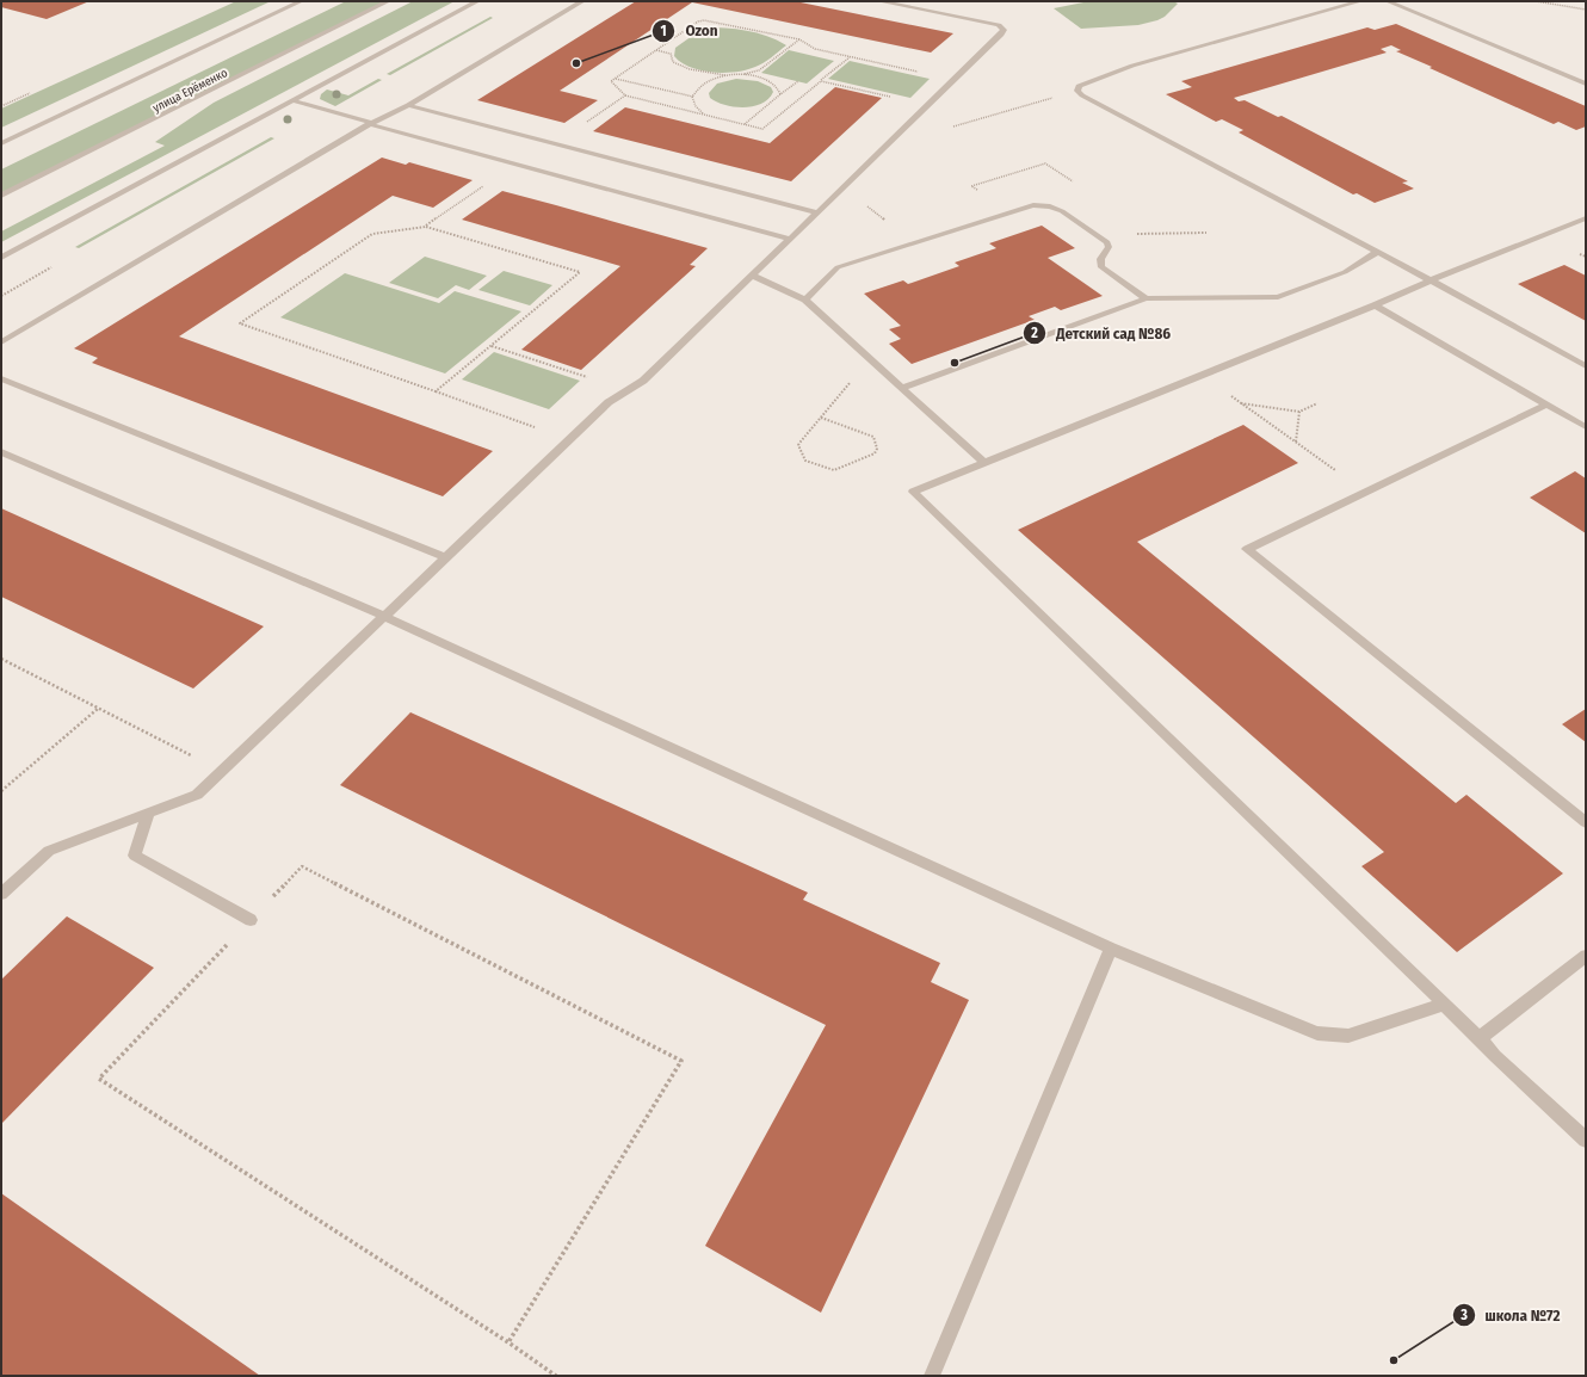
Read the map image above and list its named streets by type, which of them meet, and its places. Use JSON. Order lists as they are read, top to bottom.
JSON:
{
  "streets": {
    "street": ["улица Ерёменко"]
  },
  "places": ["Ozon", "Детский сад №86", "школа №72"]
}
